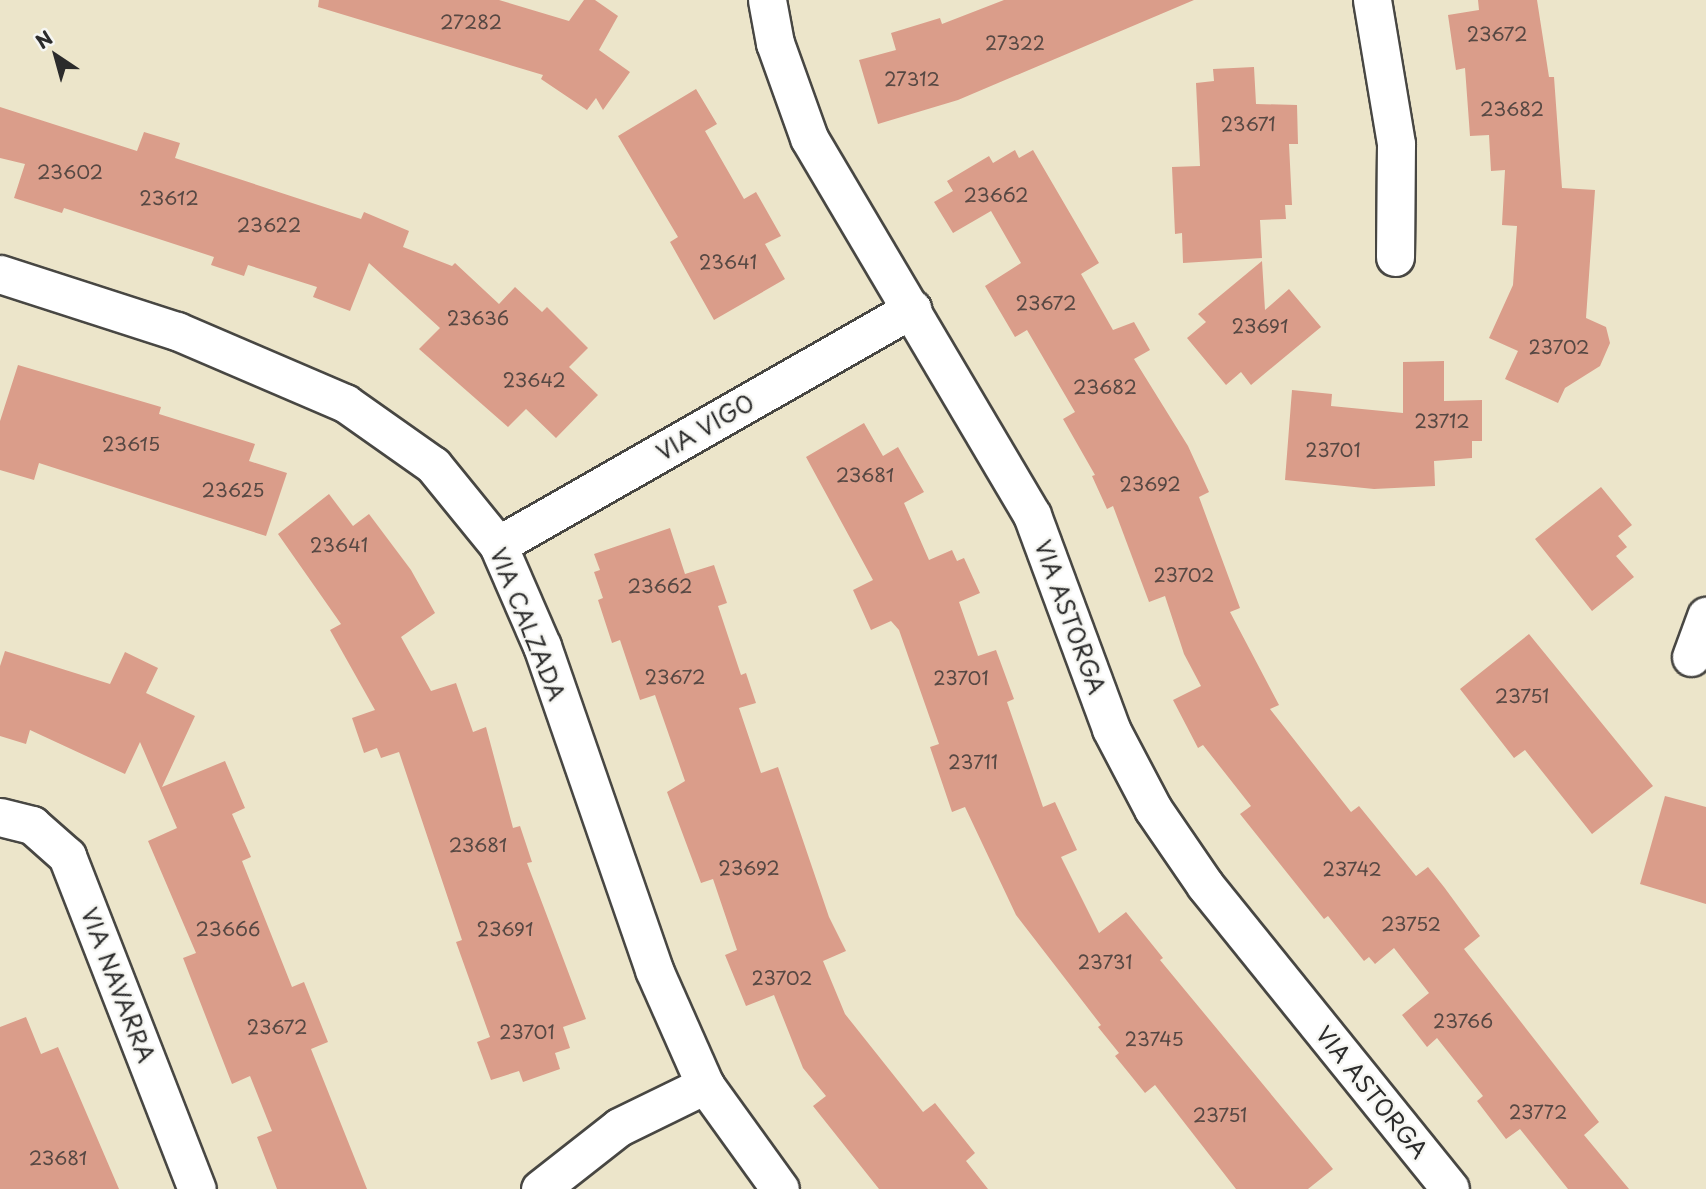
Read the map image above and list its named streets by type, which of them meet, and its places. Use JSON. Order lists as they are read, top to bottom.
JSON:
{
  "streets": {
    "street": [
      "VIA VIGO",
      "VIA ASTORGA",
      "VIA CALZADA",
      "VIA NAVARRA"
    ]
  },
  "crossings": [
    ["VIA VIGO", "VIA ASTORGA"],
    ["VIA VIGO", "VIA CALZADA"]
  ],
  "house_numbers": [
    "27282",
    "23672",
    "27322",
    "27312",
    "23682",
    "23671",
    "23602",
    "23662",
    "23612",
    "23622",
    "23641",
    "23672",
    "23636",
    "23691",
    "23702",
    "23642",
    "23682",
    "23712",
    "23615",
    "23701",
    "23681",
    "23692",
    "23625",
    "23641",
    "23702",
    "23662",
    "23672",
    "23701",
    "23751",
    "23711",
    "23681",
    "23692",
    "23742",
    "23752",
    "23666",
    "23691",
    "23731",
    "23702",
    "23766",
    "23672",
    "23701",
    "23745",
    "23772",
    "23751",
    "23681"
  ],
  "north": "top left"
}
